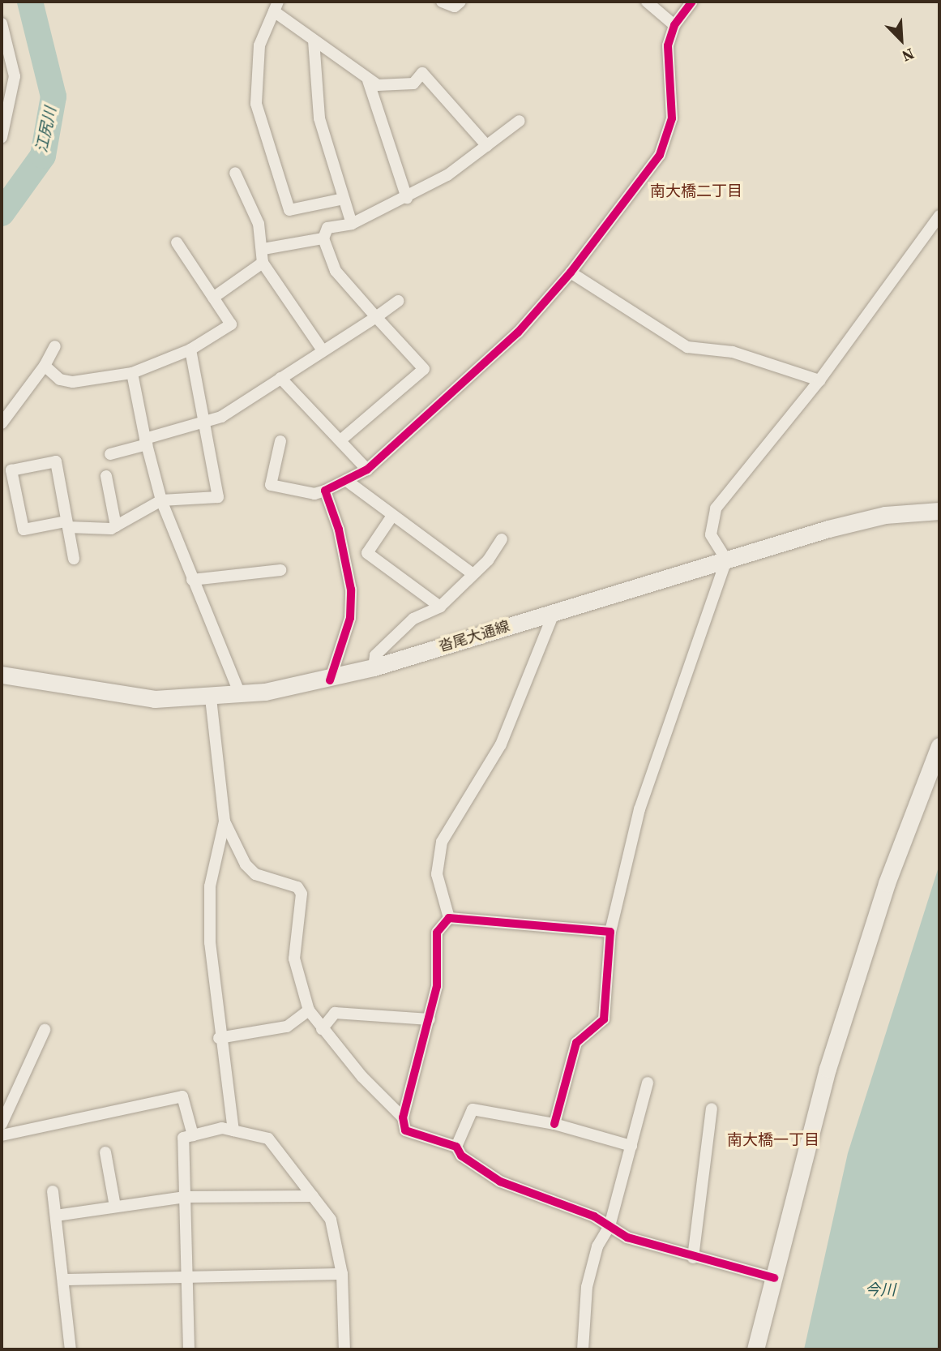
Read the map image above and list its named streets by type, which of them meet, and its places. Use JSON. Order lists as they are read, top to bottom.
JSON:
{
  "streets": {
    "main road": ["沓尾大通線"]
  },
  "districts": ["南大橋二丁目", "南大橋一丁目"],
  "water": ["江尻川", "今川"],
  "north": "bottom right"
}
